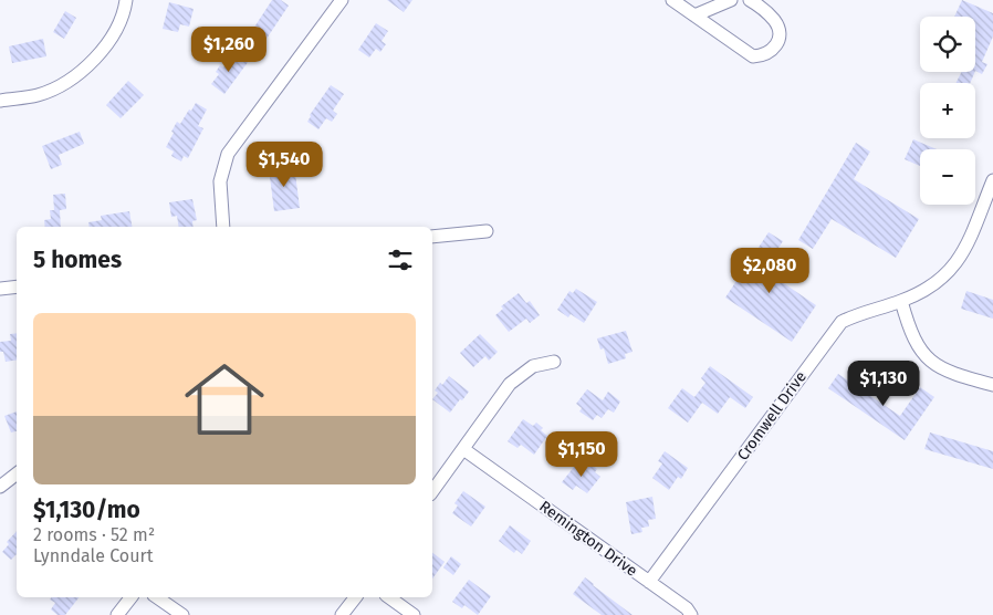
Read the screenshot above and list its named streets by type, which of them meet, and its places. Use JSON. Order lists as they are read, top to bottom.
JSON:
{
  "streets": {
    "street": ["Cromwell Drive", "Remington Drive"]
  },
  "crossings": [
    ["Cromwell Drive", "Remington Drive"]
  ],
  "page": {
    "map_buttons": ["+", "−"],
    "price": [
      "$1,260",
      "$1,540",
      "$2,080",
      "$1,130",
      "$1,150"
    ],
    "heading": "5 homes",
    "list": [
      {
        "name": "$1,130/mo",
        "note": "2 rooms · 52 m² · Lynndale Court"
      }
    ]
  }
}
